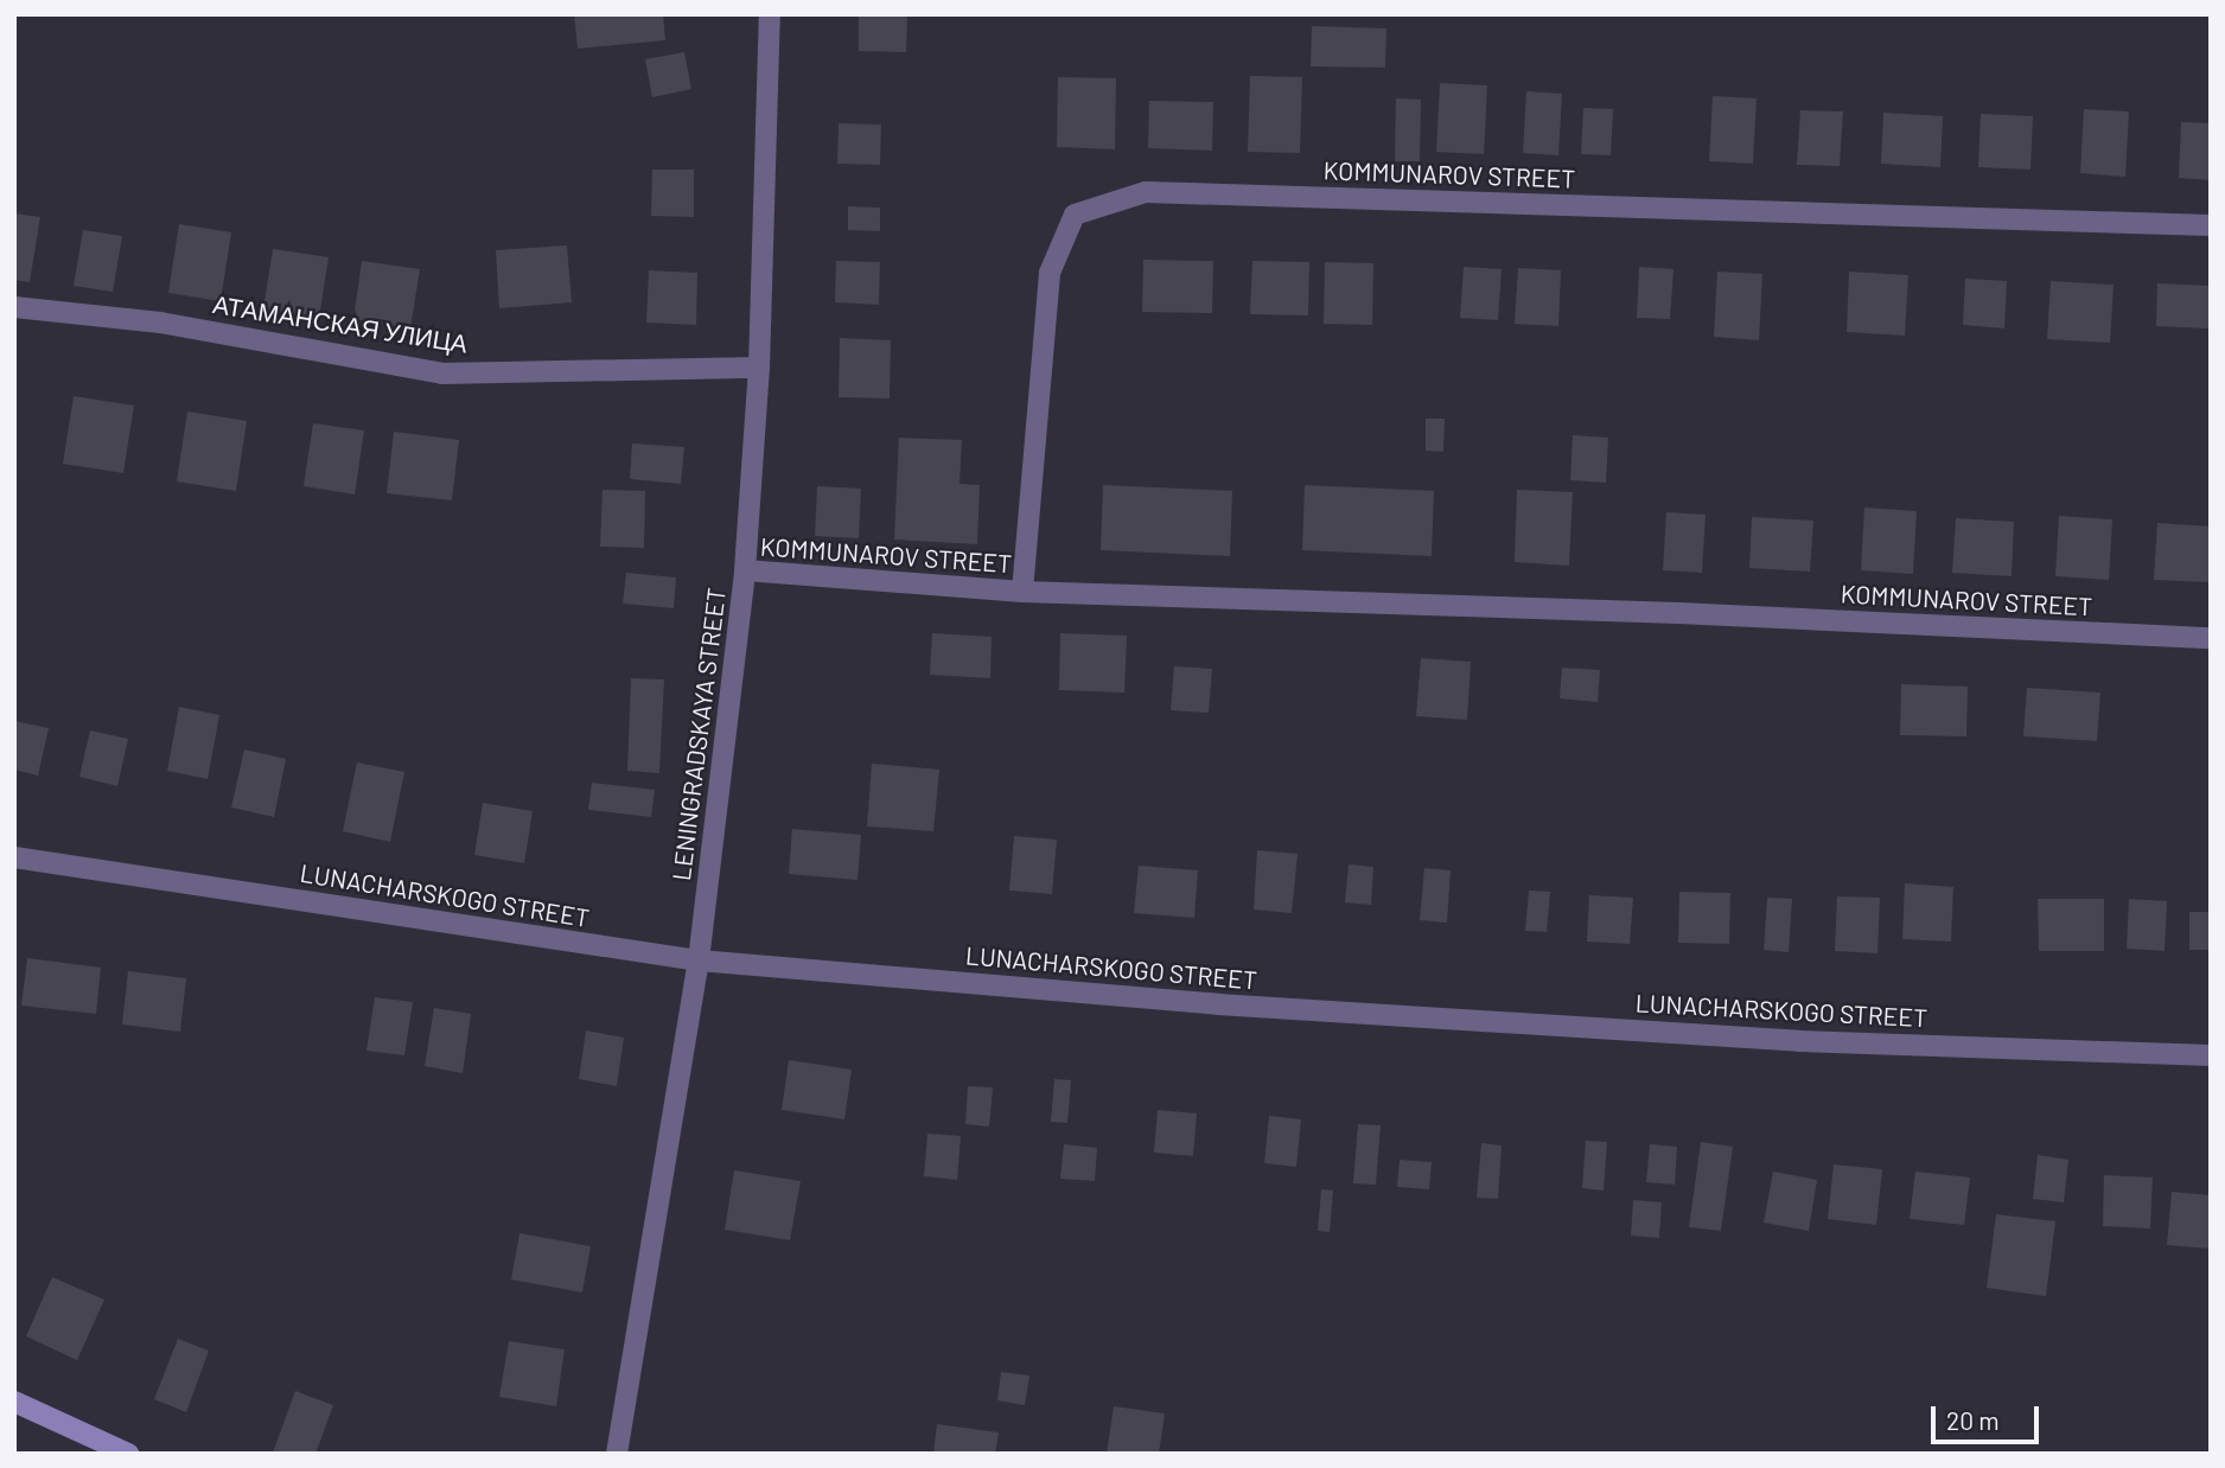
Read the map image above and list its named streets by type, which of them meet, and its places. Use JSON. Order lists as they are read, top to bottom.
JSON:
{
  "streets": {
    "street": [
      "KOMMUNAROV STREET",
      "АТАМАНСКАЯ УЛИЦА",
      "LENINGRADSKAYA STREET",
      "LUNACHARSKOGO STREET"
    ]
  },
  "crossings": [
    ["KOMMUNAROV STREET", "LENINGRADSKAYA STREET"],
    ["АТАМАНСКАЯ УЛИЦА", "LENINGRADSKAYA STREET"],
    ["LENINGRADSKAYA STREET", "LUNACHARSKOGO STREET"]
  ],
  "scale_bar": "20 m"
}
